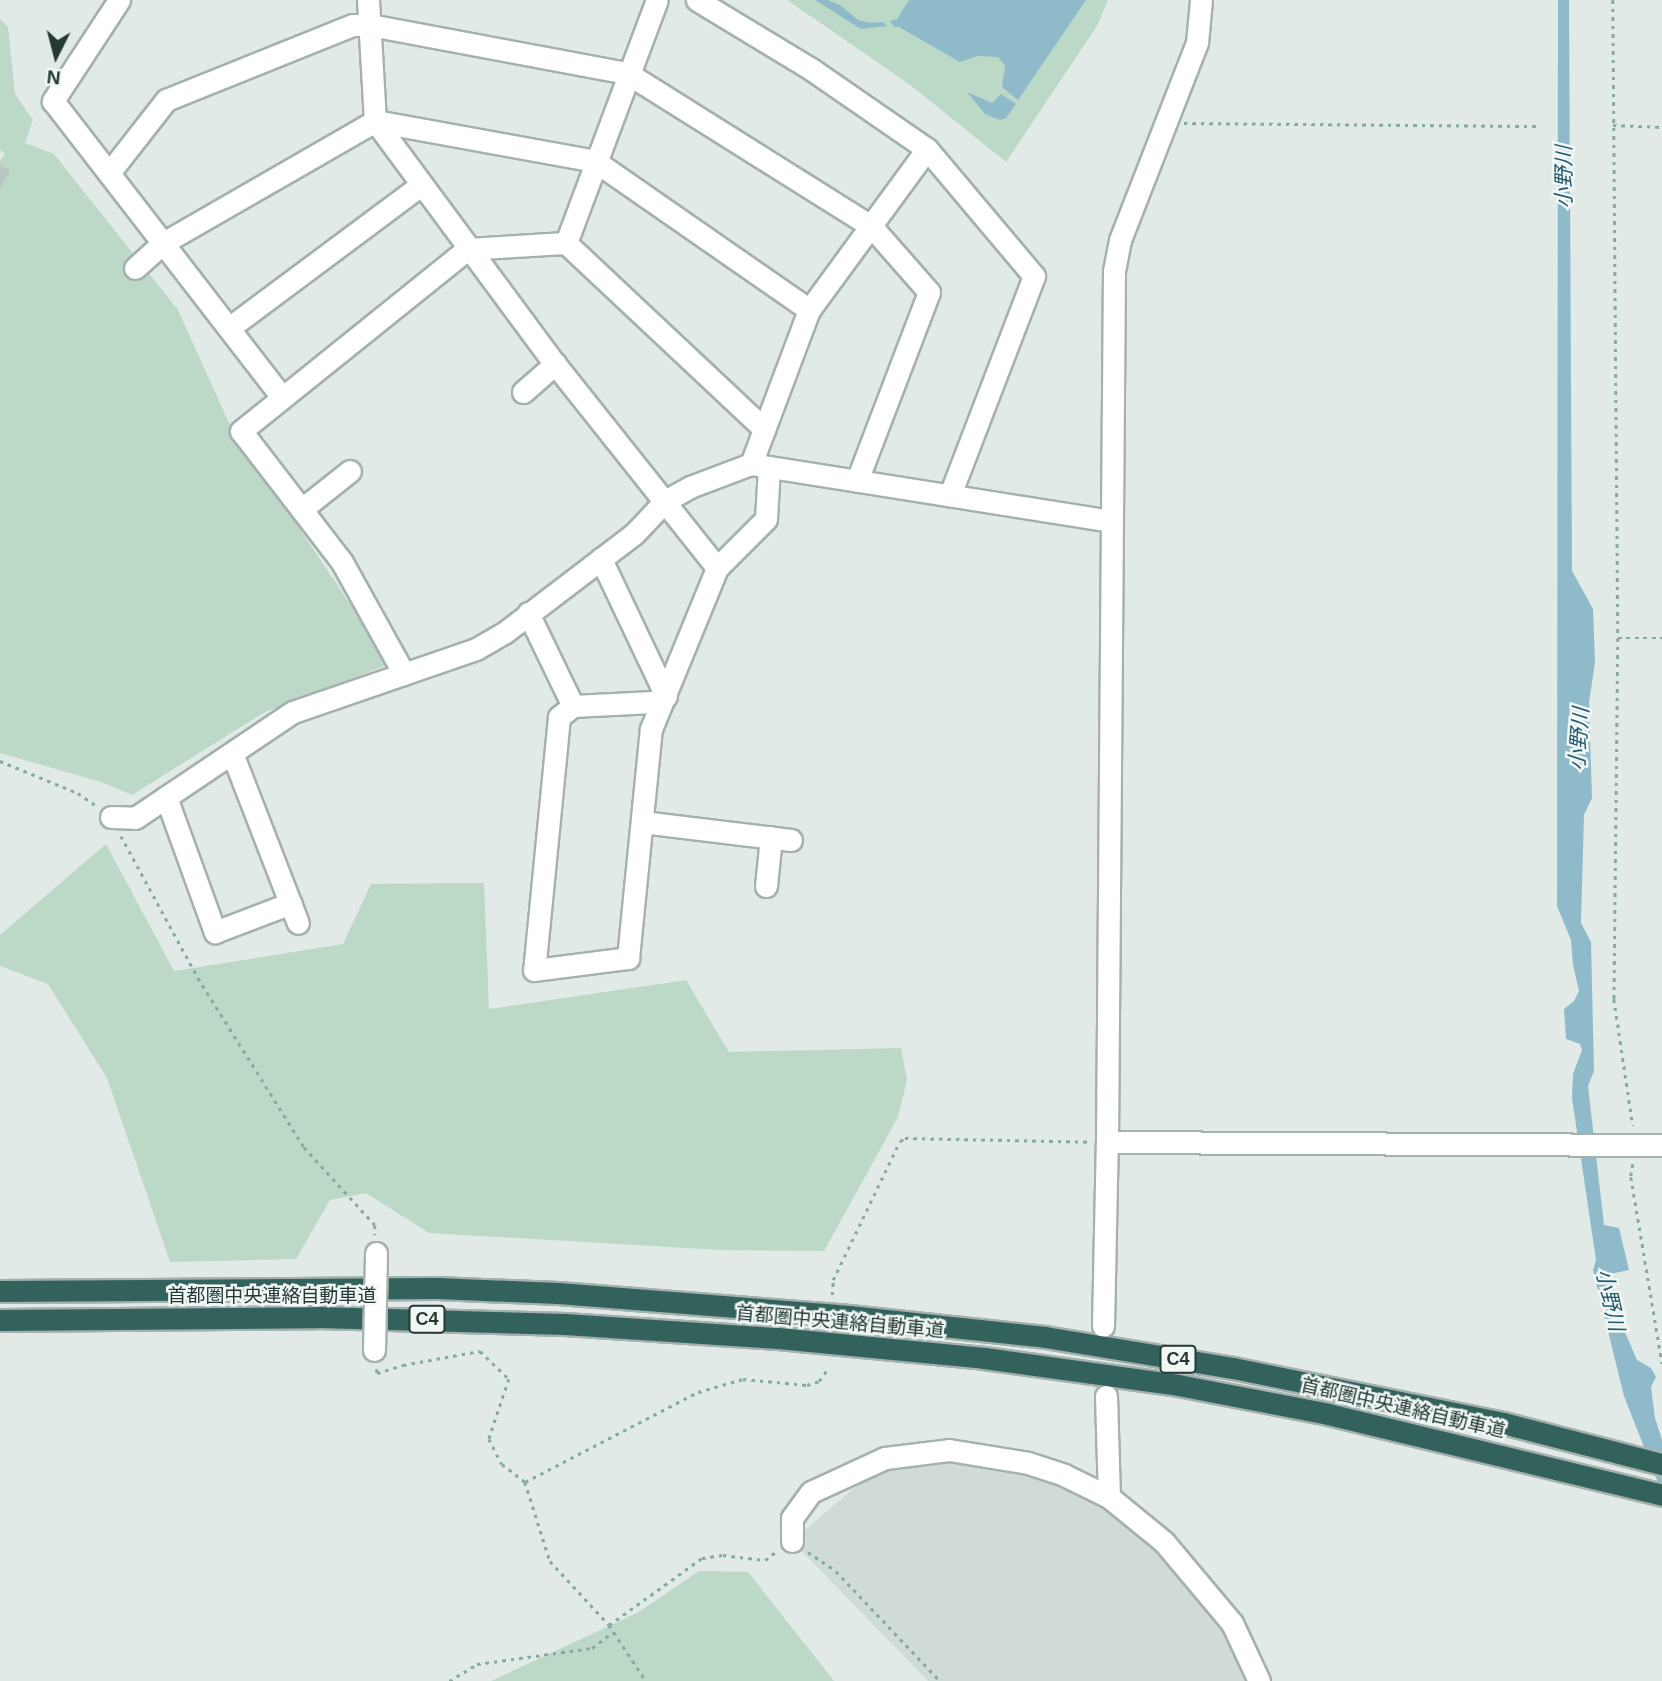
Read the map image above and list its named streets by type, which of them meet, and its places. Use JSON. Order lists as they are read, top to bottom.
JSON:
{
  "streets": {
    "highway": ["首都圏中央連絡自動車道", "C4"]
  },
  "water": ["小野川"],
  "north": "bottom"
}
